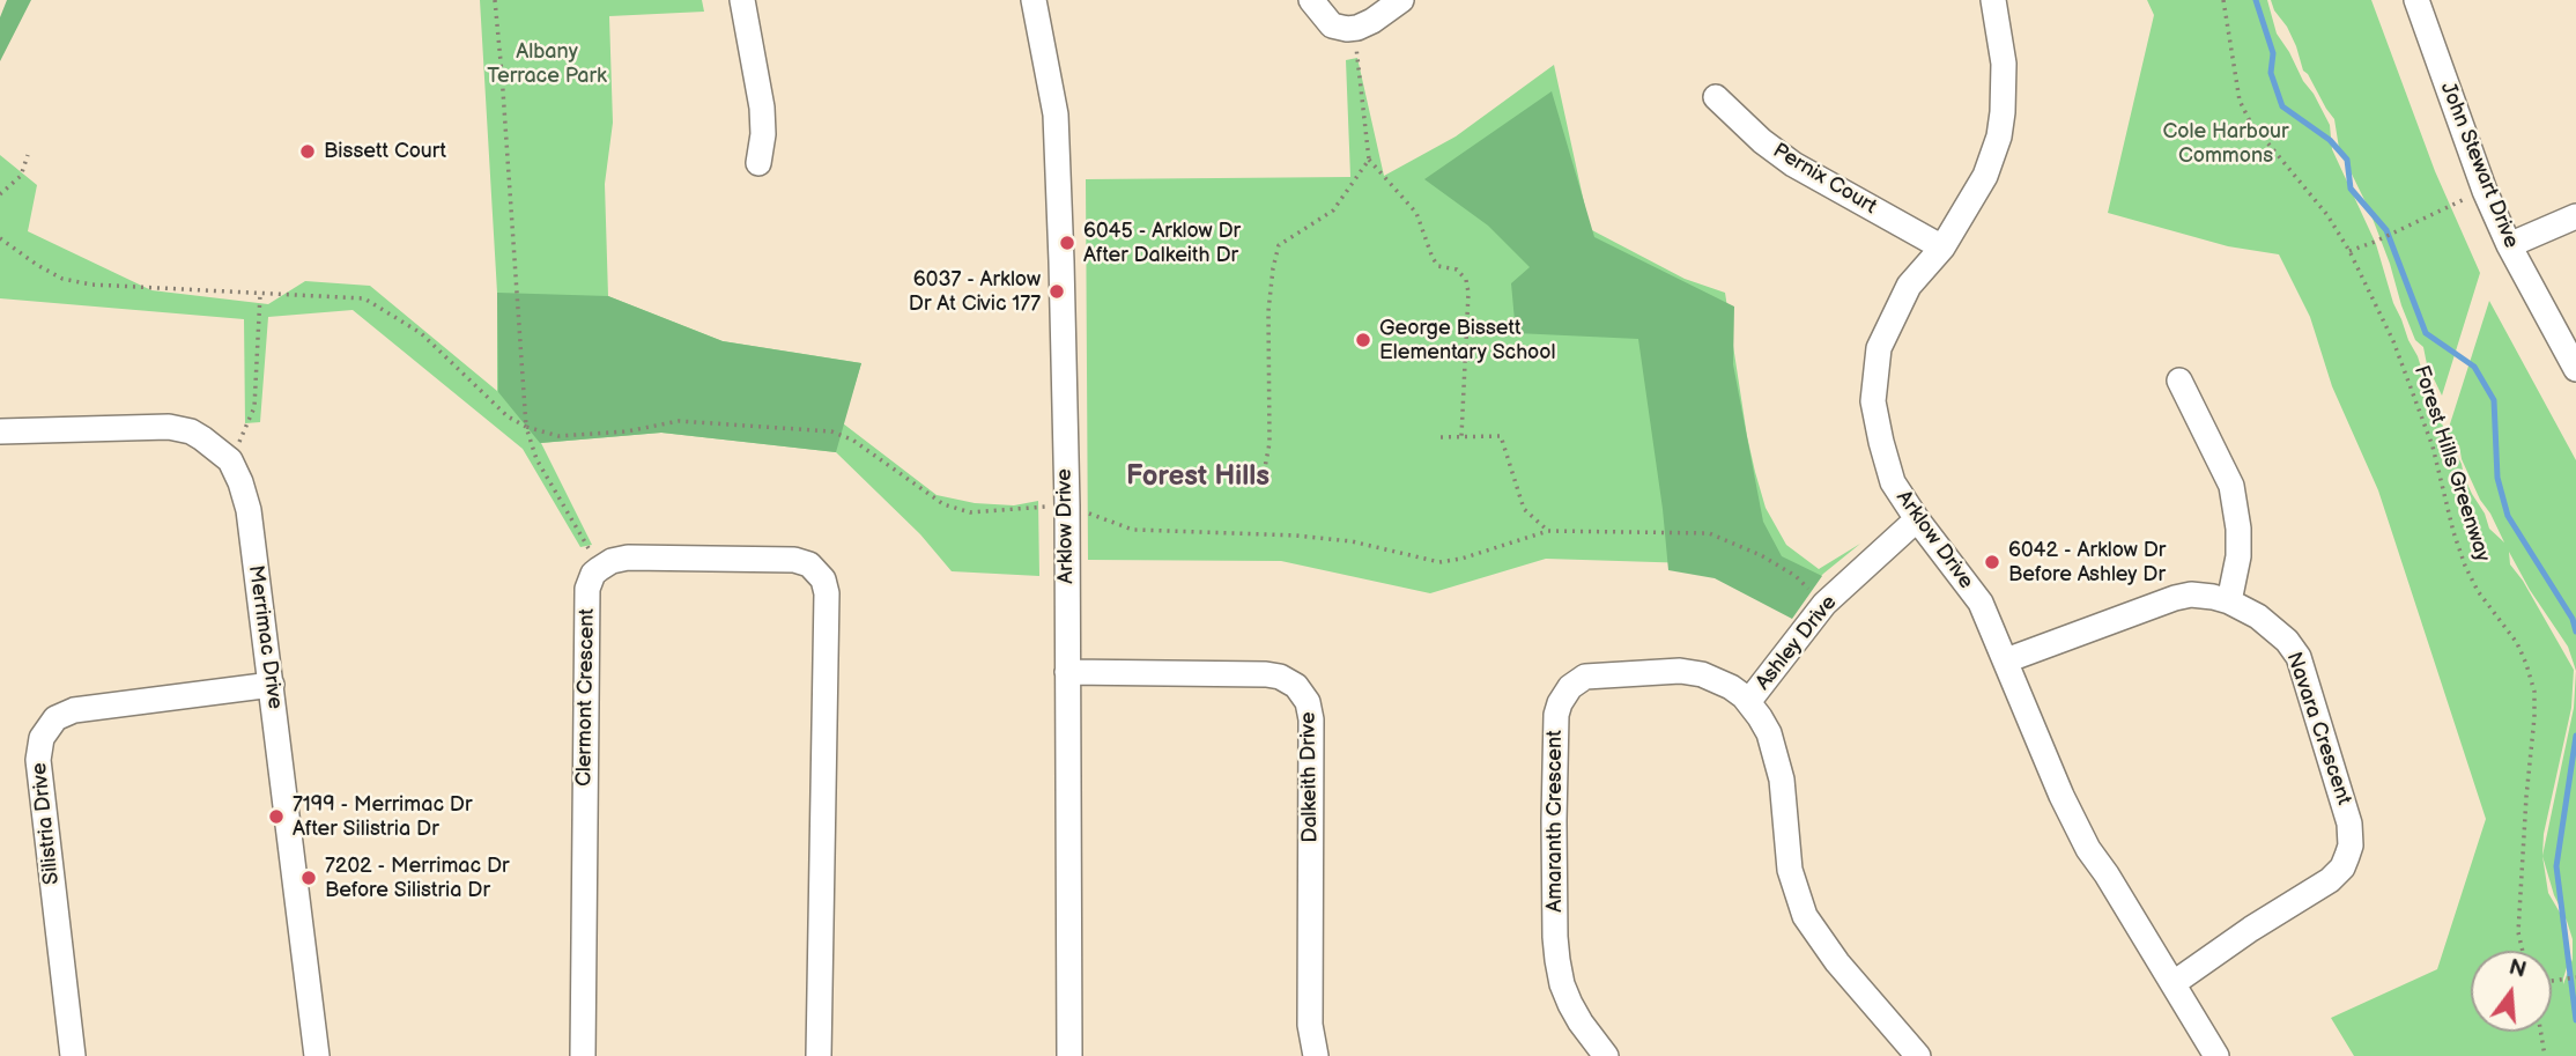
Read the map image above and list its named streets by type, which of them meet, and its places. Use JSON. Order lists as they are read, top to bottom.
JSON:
{
  "streets": {
    "street": [
      "John Stewart Drive",
      "Pernix Court",
      "Arklow Drive",
      "Merrimac Drive",
      "Ashley Drive",
      "Clermont Crescent",
      "Navara Crescent",
      "Dalkeith Drive",
      "Amaranth Crescent",
      "Silistria Drive"
    ],
    "path": ["Forest Hills Greenway"]
  },
  "crossings": [
    ["Pernix Court", "Arklow Drive"],
    ["Arklow Drive", "Ashley Drive"],
    ["Arklow Drive", "Navara Crescent"],
    ["Arklow Drive", "Dalkeith Drive"],
    ["Merrimac Drive", "Silistria Drive"],
    ["Ashley Drive", "Amaranth Crescent"]
  ],
  "districts": ["Forest Hills"],
  "parks": ["Albany Terrace Park", "Cole Harbour Commons"],
  "places": [
    "Bissett Court",
    "6045 - Arklow Dr After Dalkeith Dr",
    "6037 - Arklow Dr At Civic 177",
    "George Bissett Elementary School",
    "6042 - Arklow Dr Before Ashley Dr",
    "7199 - Merrimac Dr After Silistria Dr",
    "7202 - Merrimac Dr Before Silistria Dr"
  ],
  "north": "top"
}
